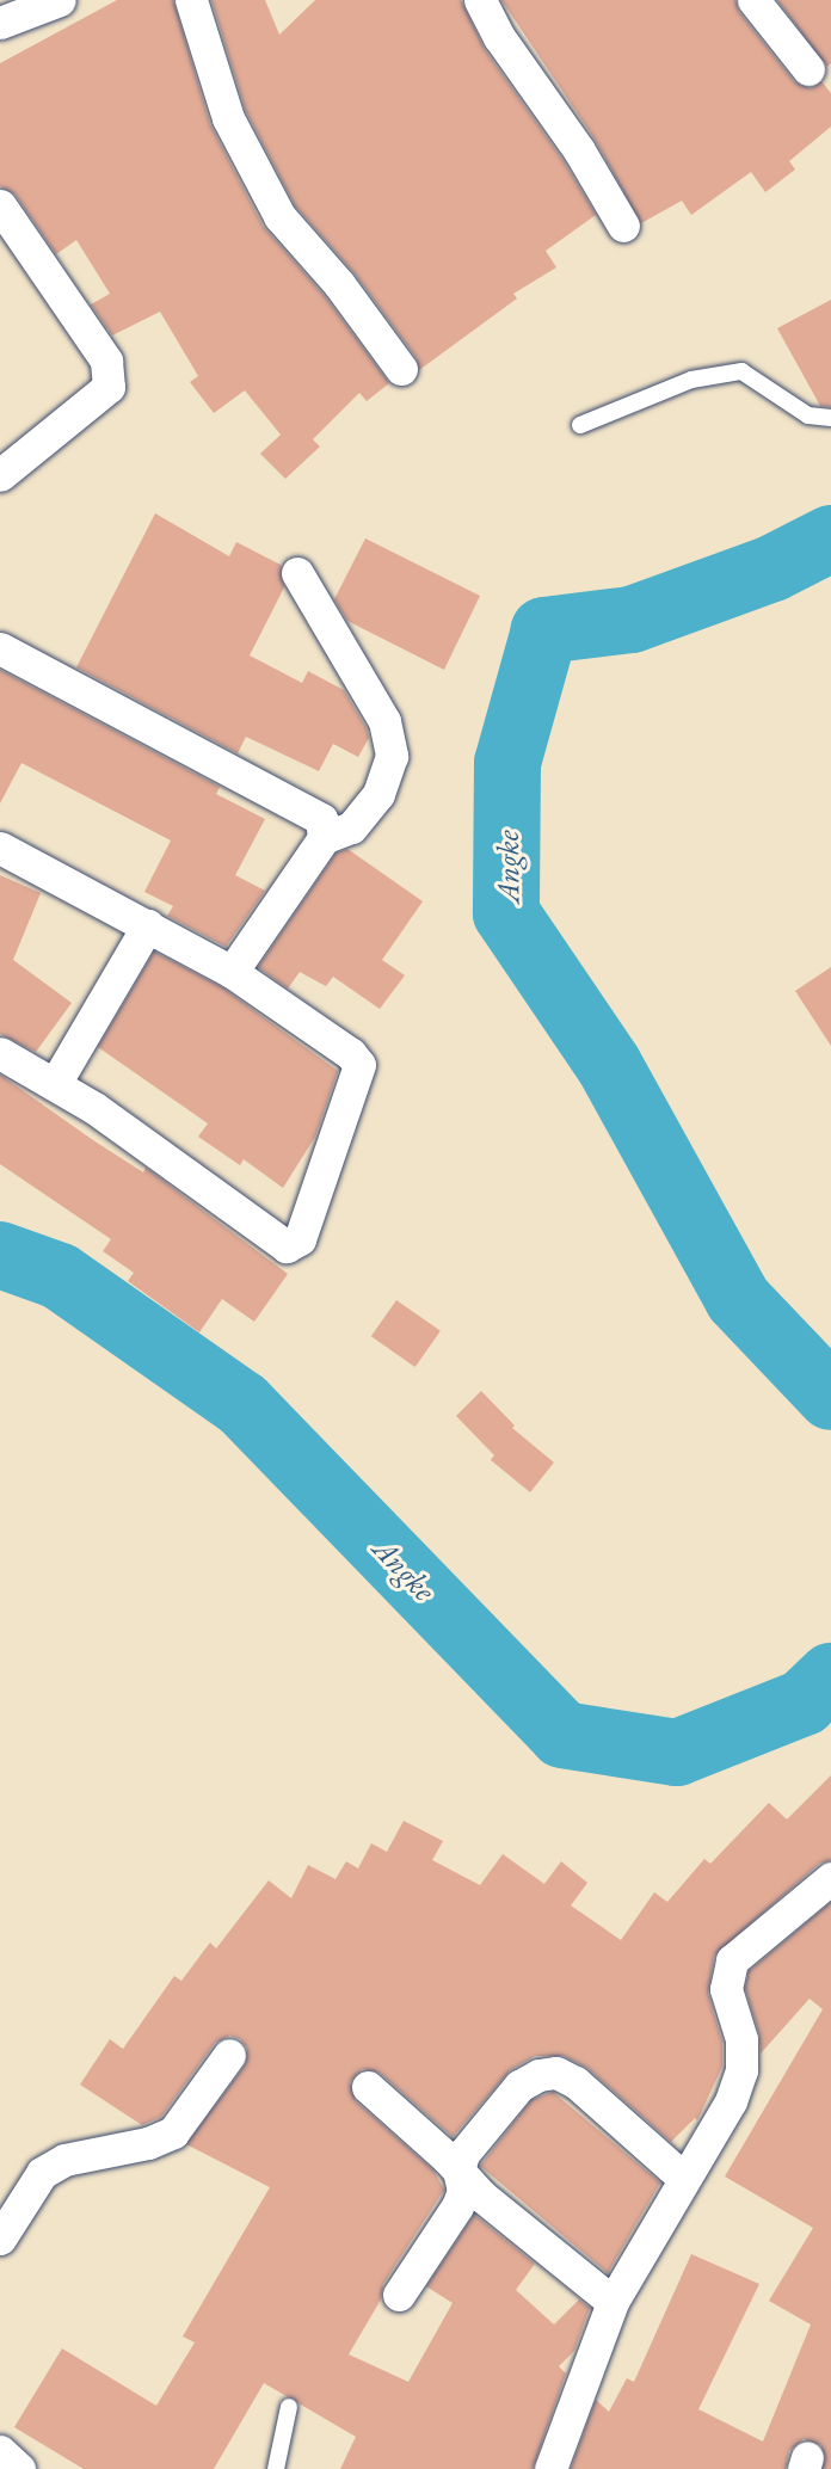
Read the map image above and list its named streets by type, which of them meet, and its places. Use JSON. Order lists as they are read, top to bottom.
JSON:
{
  "water": ["Angke"]
}
